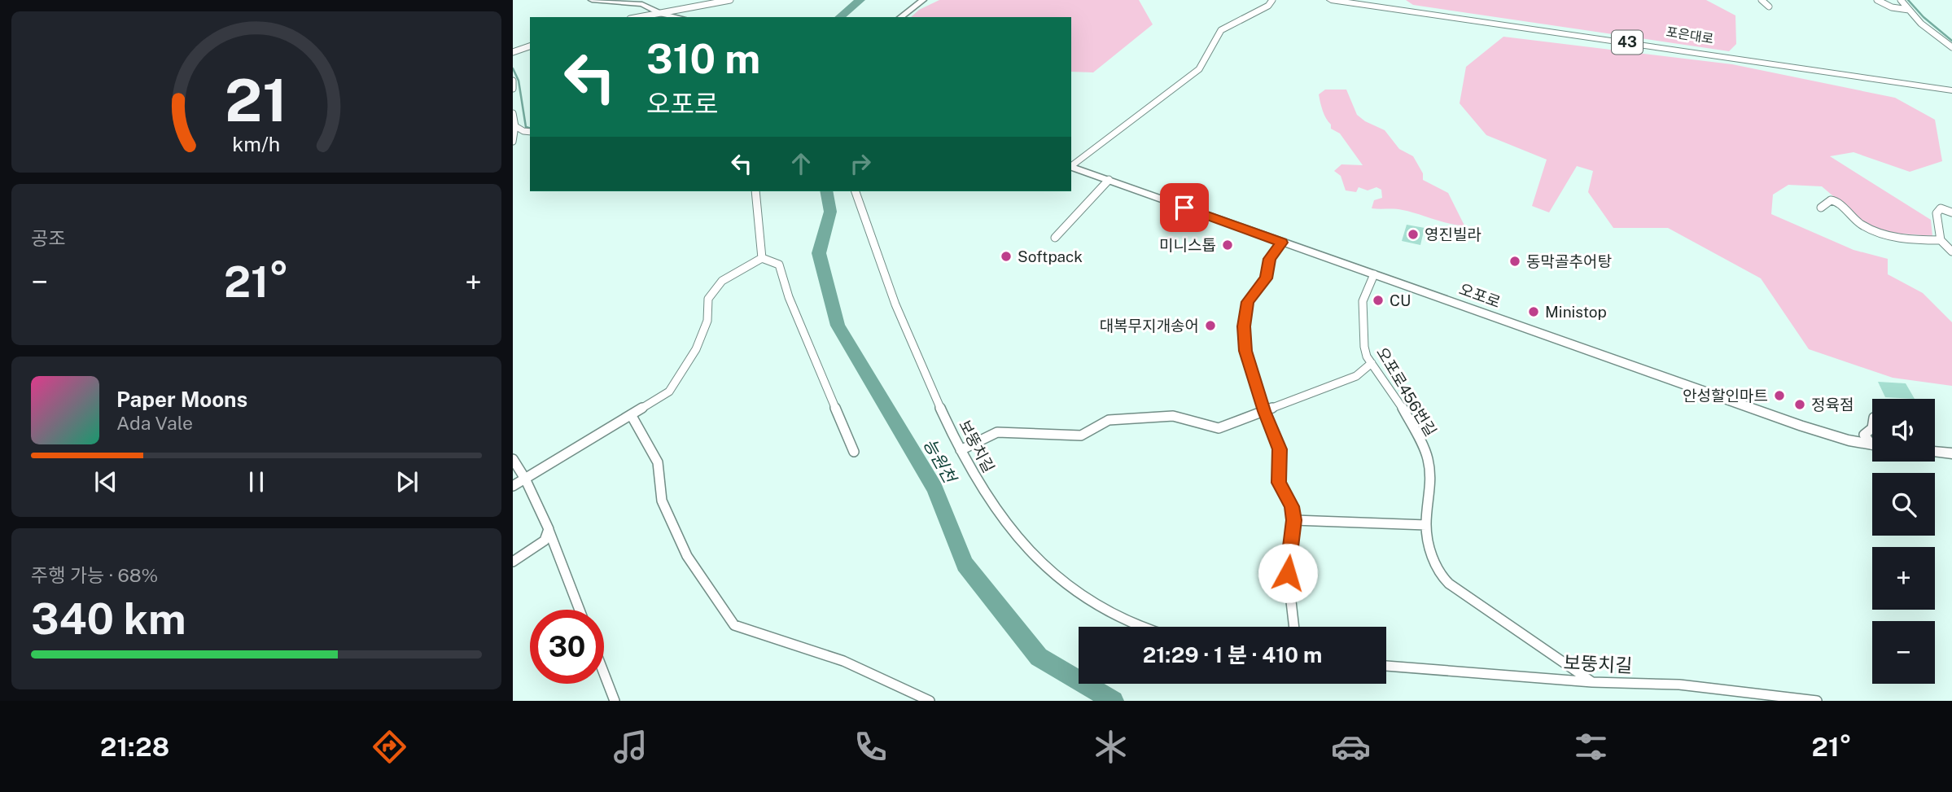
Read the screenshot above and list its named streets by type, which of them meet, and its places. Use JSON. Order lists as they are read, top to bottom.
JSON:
{
  "streets": {
    "highway": ["포은대로", "43"],
    "street": ["오포로", "오포로456번길", "보뚱치길"]
  },
  "crossings": [
    ["오포로", "오포로456번길"],
    ["오포로456번길", "보뚱치길"]
  ],
  "water": ["능원천"],
  "places": [
    "영진빌라",
    "미니스톱",
    "Softpack",
    "동막골추어탕",
    "CU",
    "Ministop",
    "대복무지개송어",
    "안성할인마트",
    "정육점"
  ],
  "page": {
    "turn": ["310 m", "오포로"],
    "tile": [
      "공조",
      ["주행 가능 · 68%", "340 km"]
    ],
    "heat": ["−", "21°", "+"],
    "song": ["Paper Moons", "Ada Vale"],
    "map_buttons": ["+", "−"],
    "limit": "30",
    "trip": "21:29 · 1 분 · 410 m",
    "tabs": ["21:28", "21°"],
    "gauge": ["21", "km/h"]
  }
}
